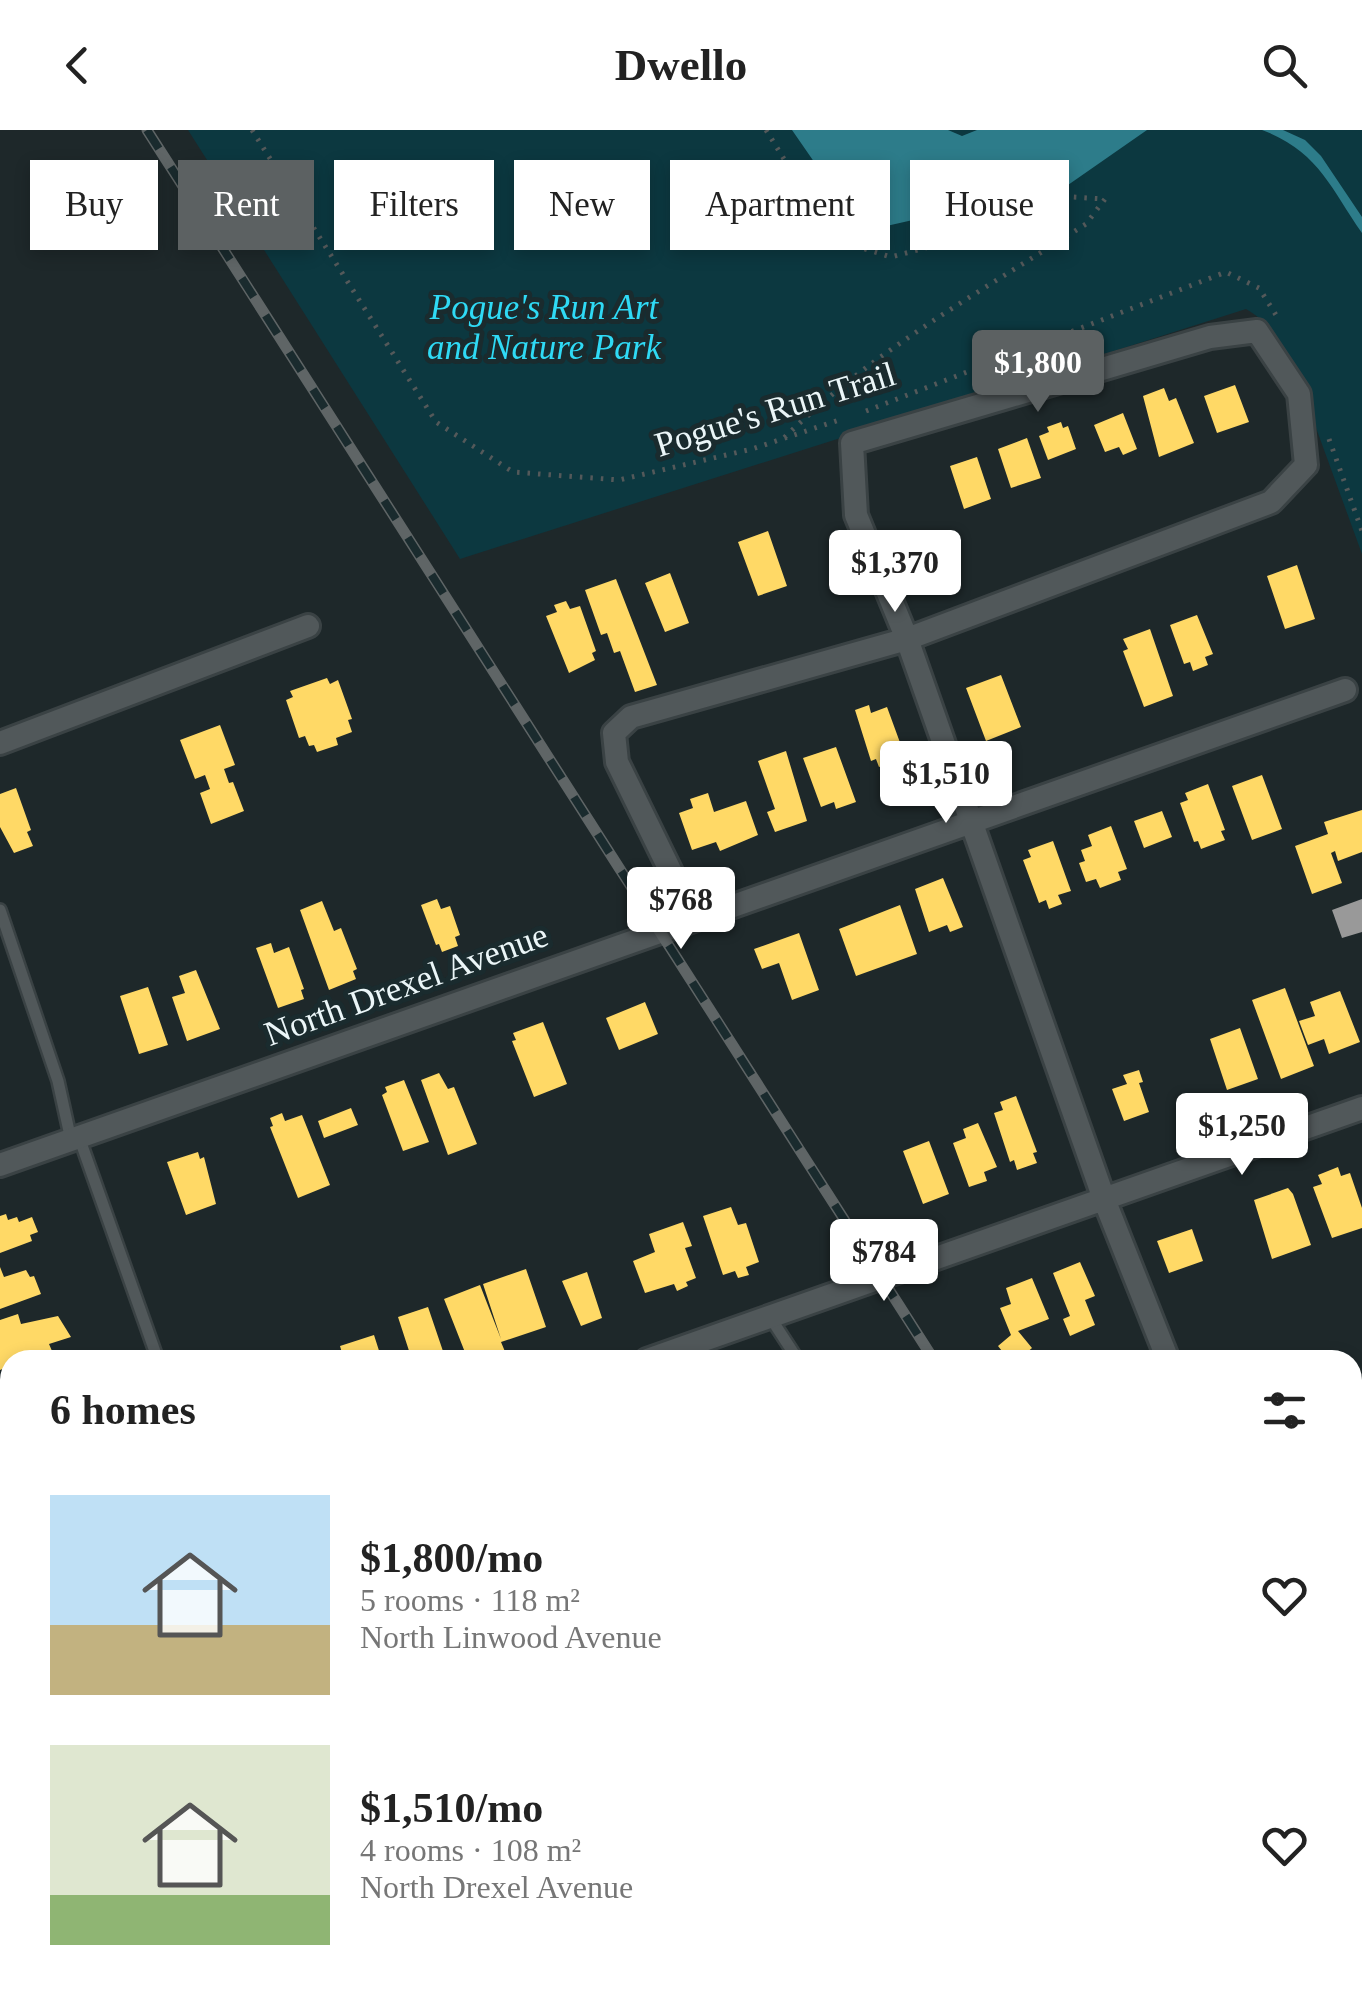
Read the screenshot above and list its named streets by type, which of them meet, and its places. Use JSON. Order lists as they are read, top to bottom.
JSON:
{
  "streets": {
    "street": ["North Drexel Avenue"],
    "path": ["Pogue's Run Trail"]
  },
  "parks": ["Pogue's Run Art and Nature Park"],
  "page": {
    "header": "Dwello",
    "chip": [
      "Buy",
      "Rent",
      "Filters",
      "New",
      "Apartment",
      "House"
    ],
    "price": [
      "$1,800",
      "$1,370",
      "$1,510",
      "$768",
      "$1,250",
      "$784"
    ],
    "heading": "6 homes",
    "list": [
      {
        "name": "$1,800/mo",
        "note": "5 rooms · 118 m² · North Linwood Avenue"
      },
      {
        "name": "$1,510/mo",
        "note": "4 rooms · 108 m² · North Drexel Avenue"
      }
    ]
  }
}
